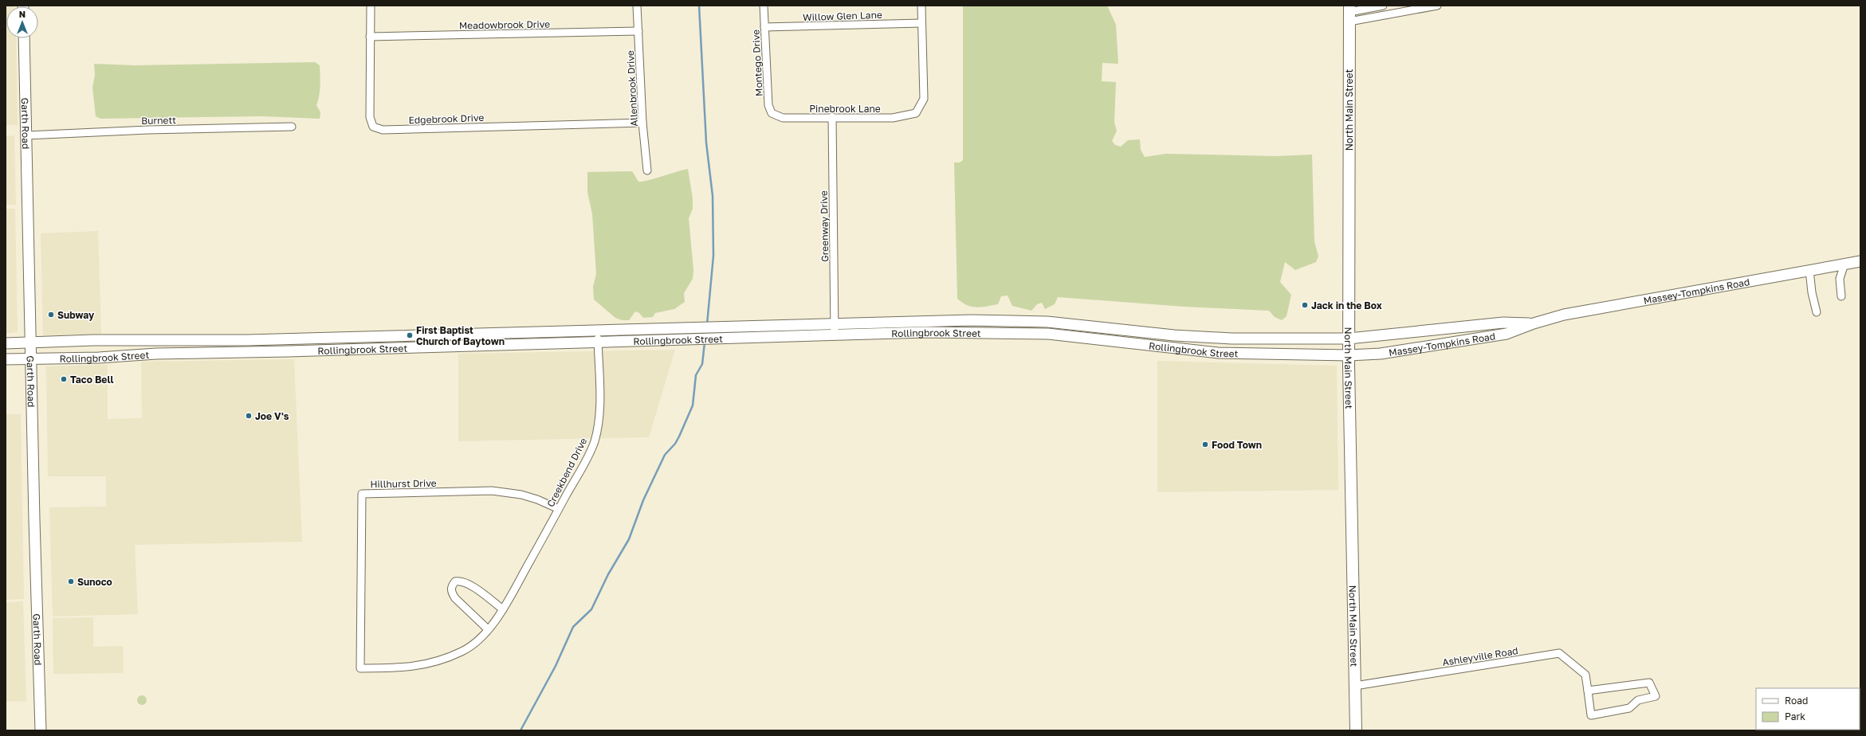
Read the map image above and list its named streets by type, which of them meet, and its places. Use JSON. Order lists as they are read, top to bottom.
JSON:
{
  "streets": {
    "main road": [
      "North Main Street",
      "Garth Road",
      "Massey-Tompkins Road",
      "Rollingbrook Street"
    ],
    "street": [
      "Willow Glen Lane",
      "Meadowbrook Drive",
      "Montego Drive",
      "Allenbrook Drive",
      "Pinebrook Lane",
      "Edgebrook Drive",
      "Burnett",
      "Greenway Drive",
      "Creekbend Drive",
      "Hillhurst Drive",
      "Ashleyville Road"
    ]
  },
  "crossings": [
    ["Willow Glen Lane", "Montego Drive"],
    ["Willow Glen Lane", "Pinebrook Lane"],
    ["Meadowbrook Drive", "Allenbrook Drive"],
    ["Meadowbrook Drive", "Edgebrook Drive"],
    ["Montego Drive", "Pinebrook Lane"],
    ["Allenbrook Drive", "Edgebrook Drive"],
    ["Pinebrook Lane", "Greenway Drive"],
    ["North Main Street", "Massey-Tompkins Road"],
    ["North Main Street", "Rollingbrook Street"],
    ["North Main Street", "Ashleyville Road"],
    ["Burnett", "Garth Road"],
    ["Garth Road", "Rollingbrook Street"],
    ["Greenway Drive", "Rollingbrook Street"],
    ["Massey-Tompkins Road", "Rollingbrook Street"],
    ["Rollingbrook Street", "Creekbend Drive"],
    ["Creekbend Drive", "Hillhurst Drive"]
  ],
  "places": [
    "Jack in the Box",
    "Subway",
    "First Baptist Church of Baytown",
    "Taco Bell",
    "Joe V's",
    "Food Town",
    "Sunoco"
  ],
  "legend": ["Road", "Park"],
  "north": "top"
}
